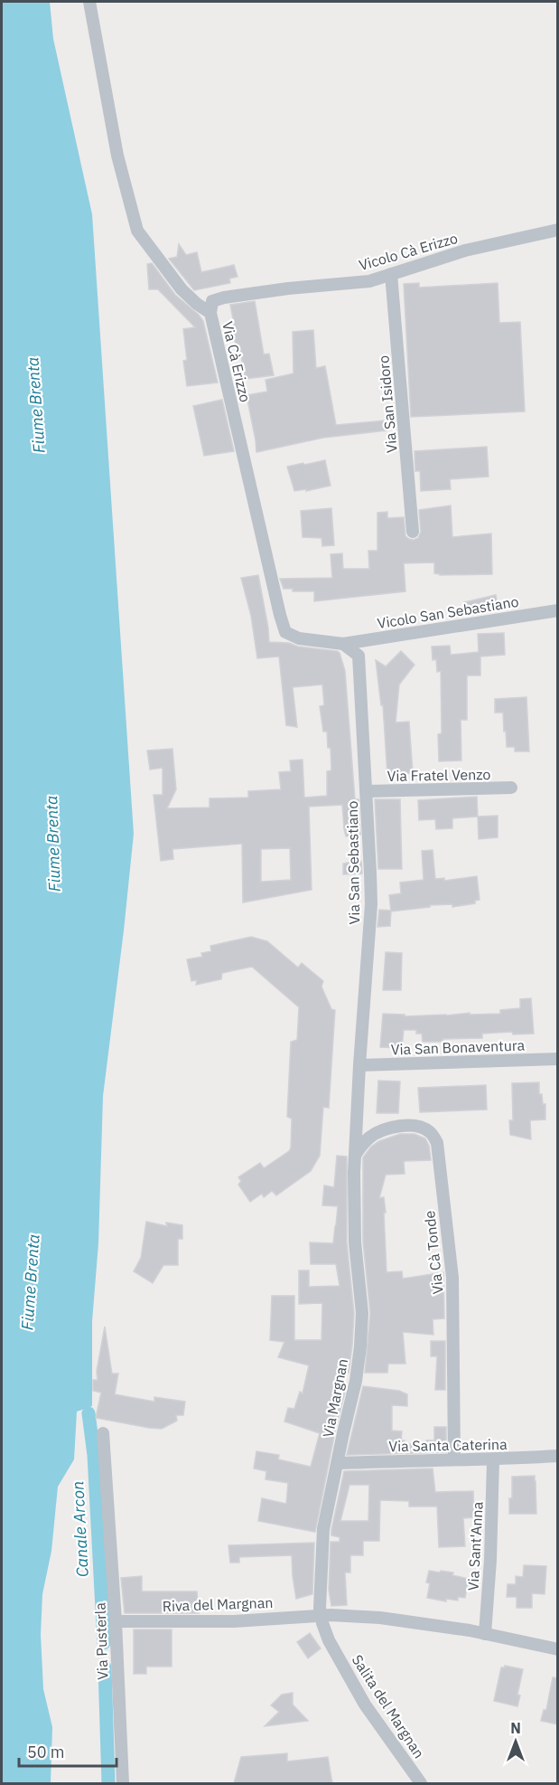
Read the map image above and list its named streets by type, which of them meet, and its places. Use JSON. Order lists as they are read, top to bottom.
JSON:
{
  "streets": {
    "street": [
      "Vicolo Cà Erizzo",
      "Via Cà Erizzo",
      "Via San Isidoro",
      "Vicolo San Sebastiano",
      "Via Fratel Venzo",
      "Via San Sebastiano",
      "Via San Bonaventura",
      "Via Cà Tonde",
      "Via Margnan",
      "Via Santa Caterina",
      "Via Sant'Anna",
      "Riva del Margnan",
      "Via Pusterla",
      "Salita del Margnan"
    ]
  },
  "crossings": [
    ["Vicolo Cà Erizzo", "Via Cà Erizzo"],
    ["Vicolo Cà Erizzo", "Via San Isidoro"],
    ["Via Cà Erizzo", "Vicolo San Sebastiano"],
    ["Via Cà Erizzo", "Via San Sebastiano"],
    ["Vicolo San Sebastiano", "Via San Sebastiano"],
    ["Via Fratel Venzo", "Via San Sebastiano"],
    ["Via San Sebastiano", "Via San Bonaventura"],
    ["Via San Sebastiano", "Via Cà Tonde"],
    ["Via San Sebastiano", "Via Margnan"],
    ["Via Cà Tonde", "Via Margnan"],
    ["Via Cà Tonde", "Via Santa Caterina"],
    ["Via Margnan", "Via Santa Caterina"],
    ["Via Margnan", "Riva del Margnan"],
    ["Via Margnan", "Salita del Margnan"],
    ["Via Santa Caterina", "Via Sant'Anna"],
    ["Riva del Margnan", "Via Pusterla"],
    ["Riva del Margnan", "Salita del Margnan"]
  ],
  "water": ["Fiume Brenta", "Canale Arcon"],
  "scale_bar": "50 m",
  "north": "top"
}
